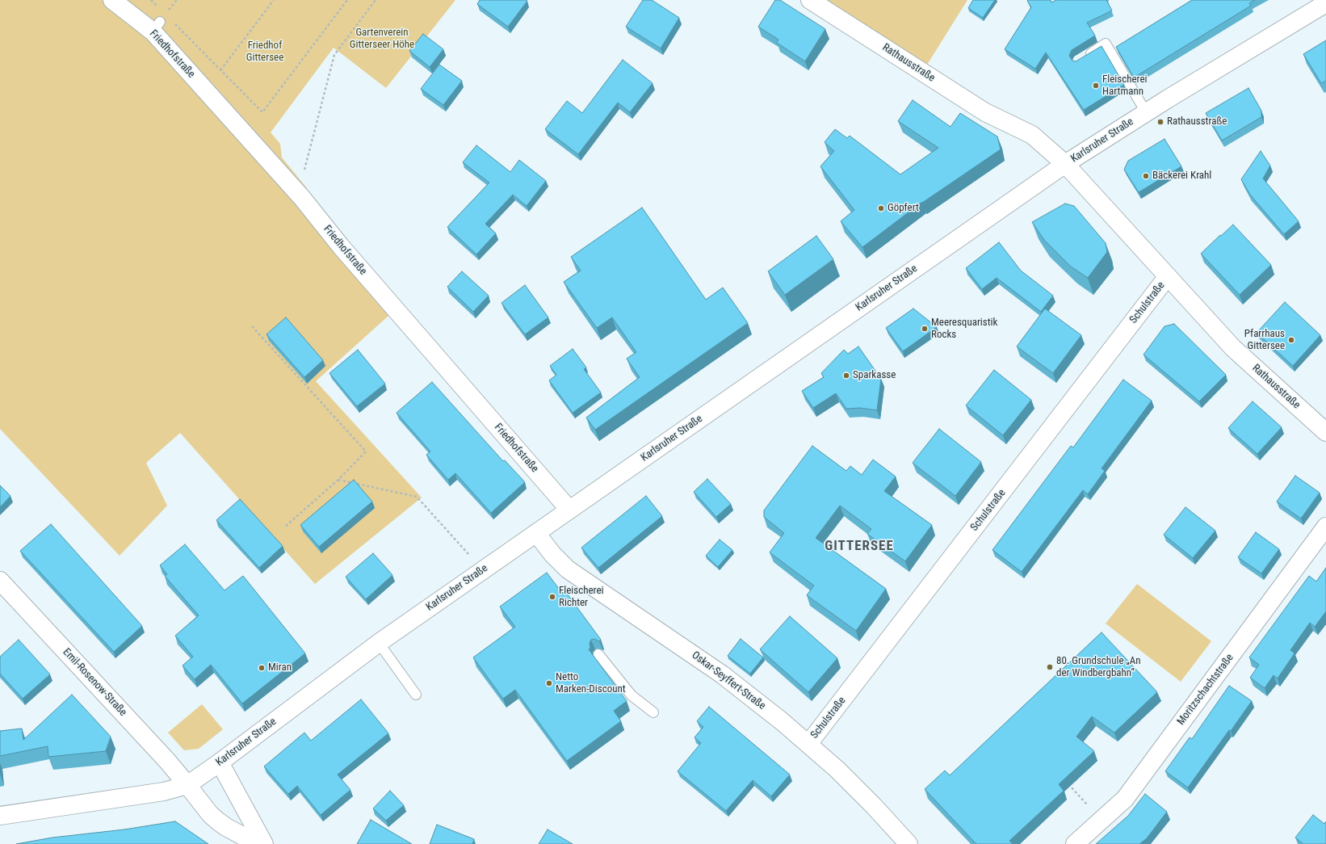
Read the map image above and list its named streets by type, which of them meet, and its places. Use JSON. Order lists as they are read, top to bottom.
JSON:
{
  "streets": {
    "street": [
      "Friedhofstraße",
      "Rathausstraße",
      "Karlsruher Straße",
      "Schulstraße",
      "Oskar-Seyffert-Straße",
      "Emil-Rosenow-Straße",
      "Moritzschachtstraße"
    ]
  },
  "crossings": [
    ["Friedhofstraße", "Karlsruher Straße"],
    ["Rathausstraße", "Karlsruher Straße"],
    ["Rathausstraße", "Schulstraße"],
    ["Karlsruher Straße", "Oskar-Seyffert-Straße"],
    ["Karlsruher Straße", "Emil-Rosenow-Straße"],
    ["Schulstraße", "Oskar-Seyffert-Straße"]
  ],
  "districts": ["GITTERSEE"],
  "parks": ["Gartenverein Gitterseer Höhe", "Friedhof Gittersee"],
  "places": [
    "Fleischerei Hartmann",
    "Rathausstraße",
    "Bäckerei Krahl",
    "Göpfert",
    "Meeresquaristik Rocks",
    "Pfarrhaus Gittersee",
    "Sparkasse",
    "Fleischerei Richter",
    "80. Grundschule „An der Windbergbahn“",
    "Miran",
    "Netto Marken-Discount"
  ]
}
